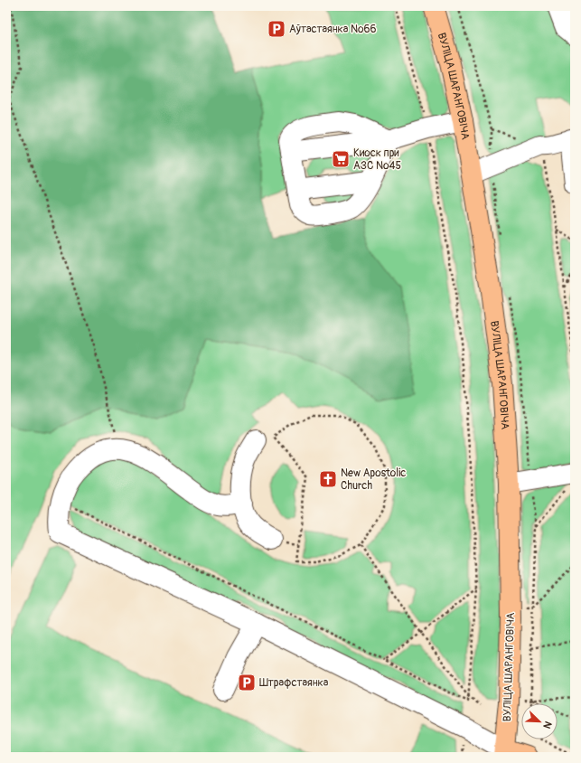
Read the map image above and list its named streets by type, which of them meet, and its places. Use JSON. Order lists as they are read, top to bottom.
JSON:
{
  "streets": {
    "main road": ["ВУЛІЦА ШАРАНГОВІЧА"]
  },
  "places": {
    "parking": ["Аўтастаянка №66", "Штрафстаянка"],
    "supermarket": ["Киоск при АЗС №45"],
    "church": ["New Apostolic Church"]
  },
  "north": "bottom right"
}
